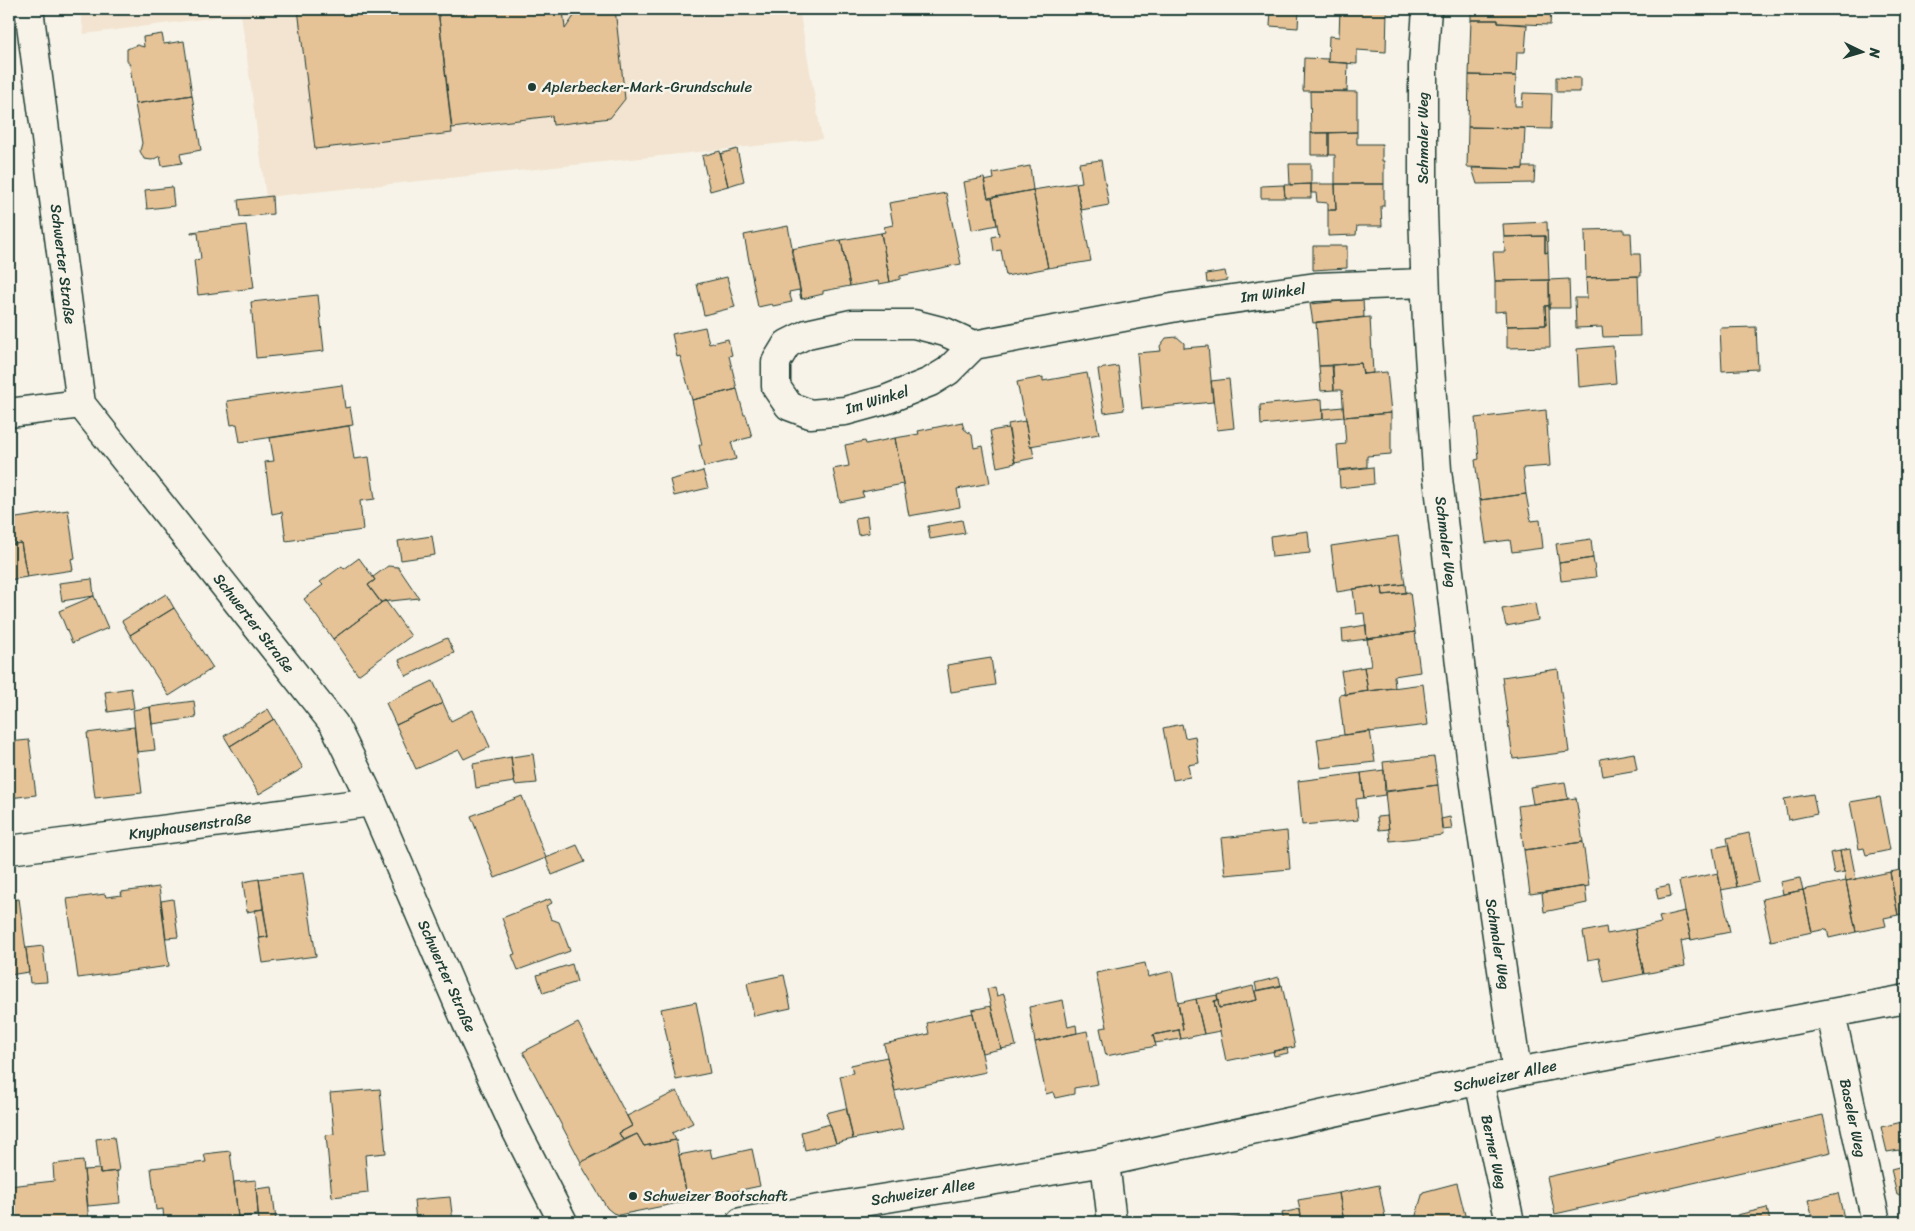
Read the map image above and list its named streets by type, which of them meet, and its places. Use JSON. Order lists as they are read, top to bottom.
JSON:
{
  "streets": {
    "street": [
      "Schmaler Weg",
      "Schwerter Straße",
      "Im Winkel",
      "Knyphausenstraße",
      "Schweizer Allee",
      "Baseler Weg",
      "Berner Weg"
    ]
  },
  "crossings": [
    ["Schmaler Weg", "Im Winkel"],
    ["Schmaler Weg", "Schweizer Allee"],
    ["Schwerter Straße", "Knyphausenstraße"],
    ["Schweizer Allee", "Baseler Weg"],
    ["Schweizer Allee", "Berner Weg"]
  ],
  "places": ["Aplerbecker-Mark-Grundschule", "Schweizer Bootschaft"],
  "north": "right"
}
